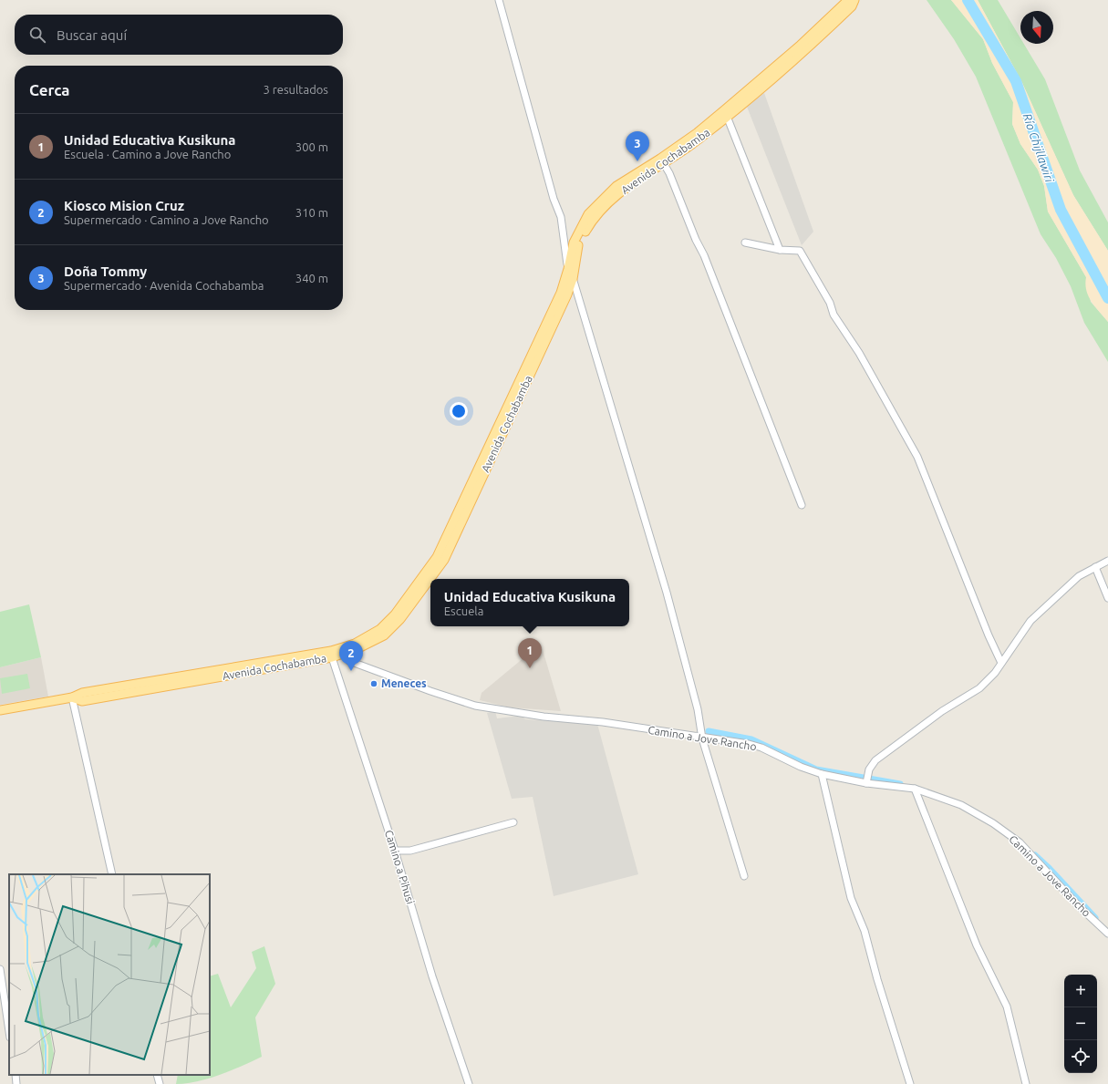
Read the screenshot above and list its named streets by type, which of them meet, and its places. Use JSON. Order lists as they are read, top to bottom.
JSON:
{
  "streets": {
    "main road": ["Avenida Cochabamba"],
    "street": ["Camino a Jove Rancho", "Camino a Pihusi"]
  },
  "crossings": [
    ["Avenida Cochabamba", "Camino a Jove Rancho"],
    ["Avenida Cochabamba", "Camino a Pihusi"]
  ],
  "water": ["Río Chijllawiri"],
  "places": ["Meneces"],
  "north": "bottom",
  "page": {
    "search": "Buscar aquí",
    "heading": ["Cerca", "3 resultados"],
    "list": [
      {
        "mark": "1",
        "name": "Unidad Educativa Kusikuna",
        "note": "Escuela · Camino a Jove Rancho",
        "value": "300 m"
      },
      {
        "mark": "2",
        "name": "Kiosco Mision Cruz",
        "note": "Supermercado · Camino a Jove Rancho",
        "value": "310 m"
      },
      {
        "mark": "3",
        "name": "Doña Tommy",
        "note": "Supermercado · Avenida Cochabamba",
        "value": "340 m"
      }
    ],
    "pins": ["3", "1", "2"],
    "popup": ["Unidad Educativa Kusikuna", "Escuela"],
    "map_buttons": ["+", "−"]
  }
}
